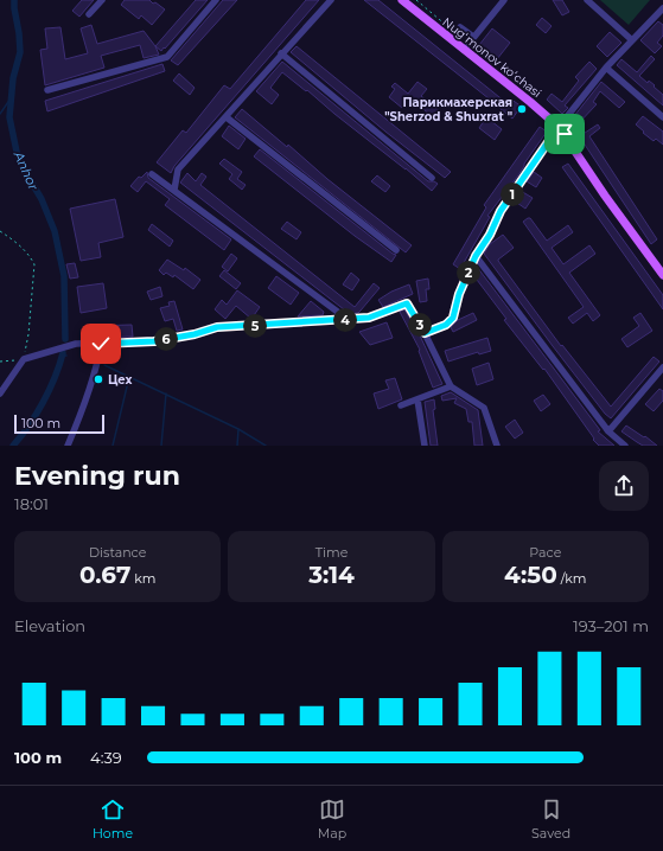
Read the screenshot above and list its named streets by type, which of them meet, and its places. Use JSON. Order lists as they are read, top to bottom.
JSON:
{
  "streets": {
    "main road": ["Nugʻmonov koʻchasi"]
  },
  "water": ["Anhor"],
  "places": ["Парикмахерская \"Sherzod & Shuxrat \"", "Цех"],
  "scale_bar": "100 m",
  "page": {
    "pins": [
      "1",
      "2",
      "4",
      "3",
      "5",
      "6"
    ],
    "scale": "100 m",
    "heading": ["Evening run", "18:01"],
    "stats": [
      ["Distance", "0.67 km"],
      ["Time", "3:14"],
      ["Pace", "4:50 /km"]
    ],
    "chart": ["Elevation", "193–201 m"],
    "list": [
      {
        "name": "100 m",
        "note": "4:39"
      }
    ],
    "tabs": ["Home", "Map", "Saved"]
  }
}
